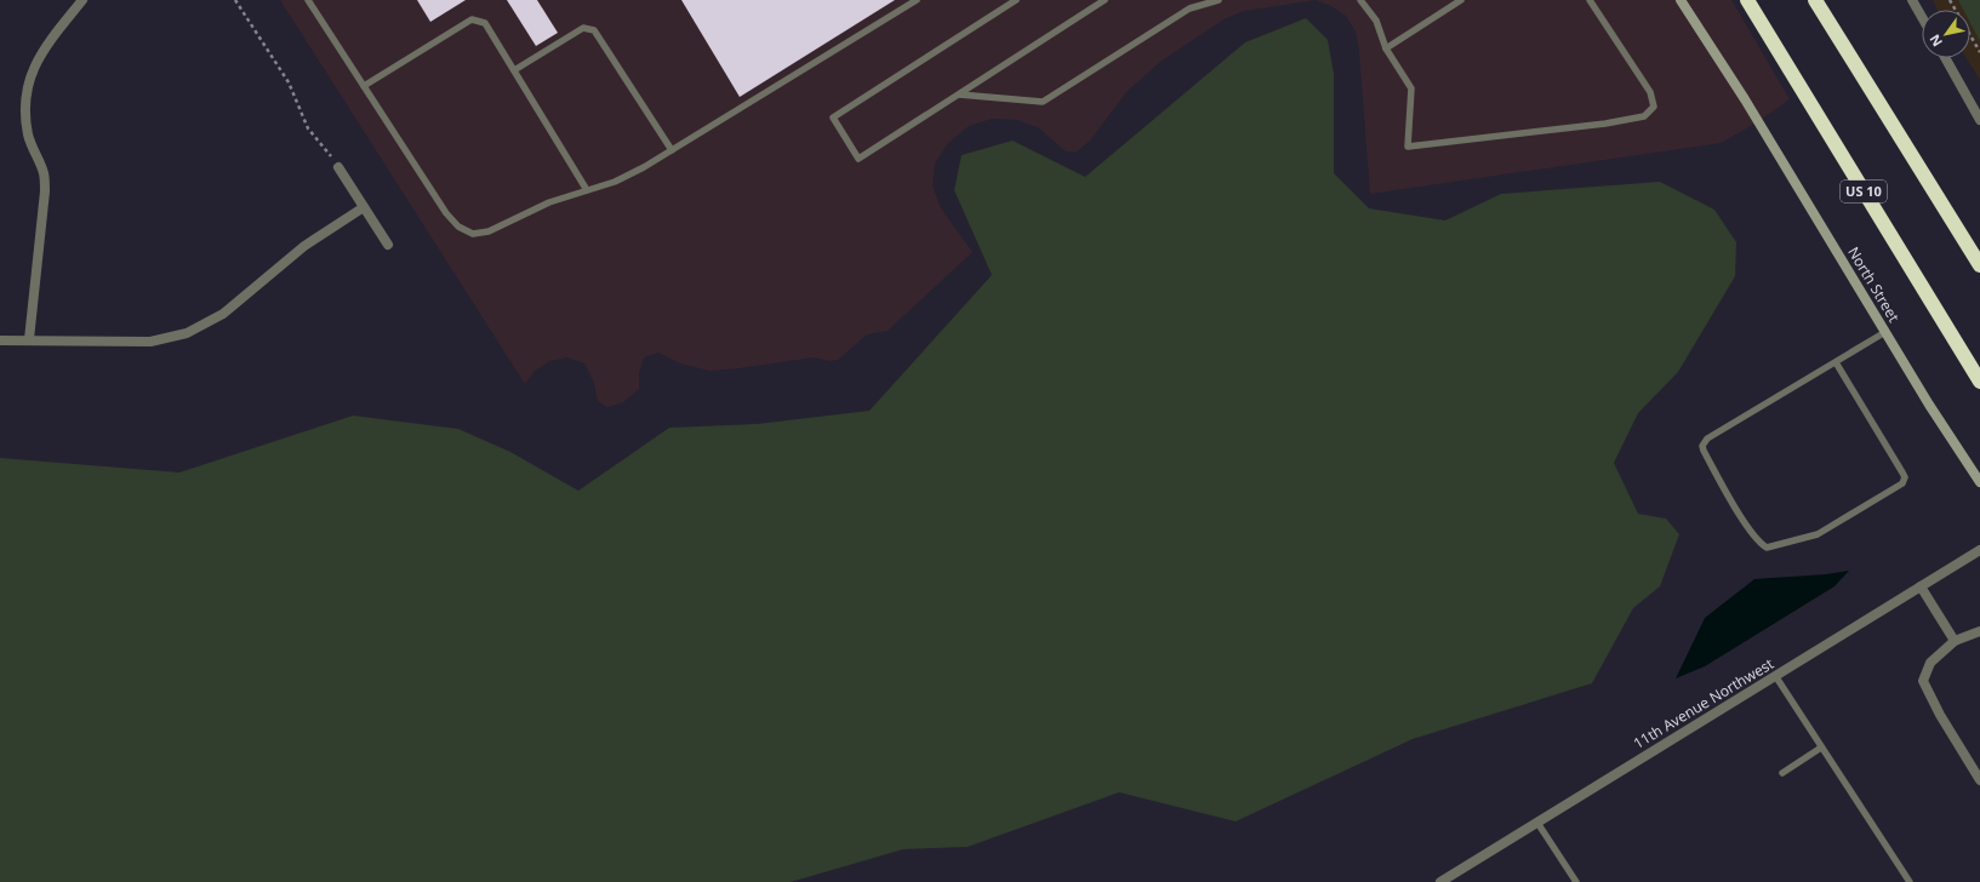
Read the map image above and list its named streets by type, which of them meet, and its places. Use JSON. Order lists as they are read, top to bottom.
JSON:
{
  "streets": {
    "highway": ["US 10"],
    "street": ["North Street", "11th Avenue Northwest"]
  },
  "north": "bottom left"
}
